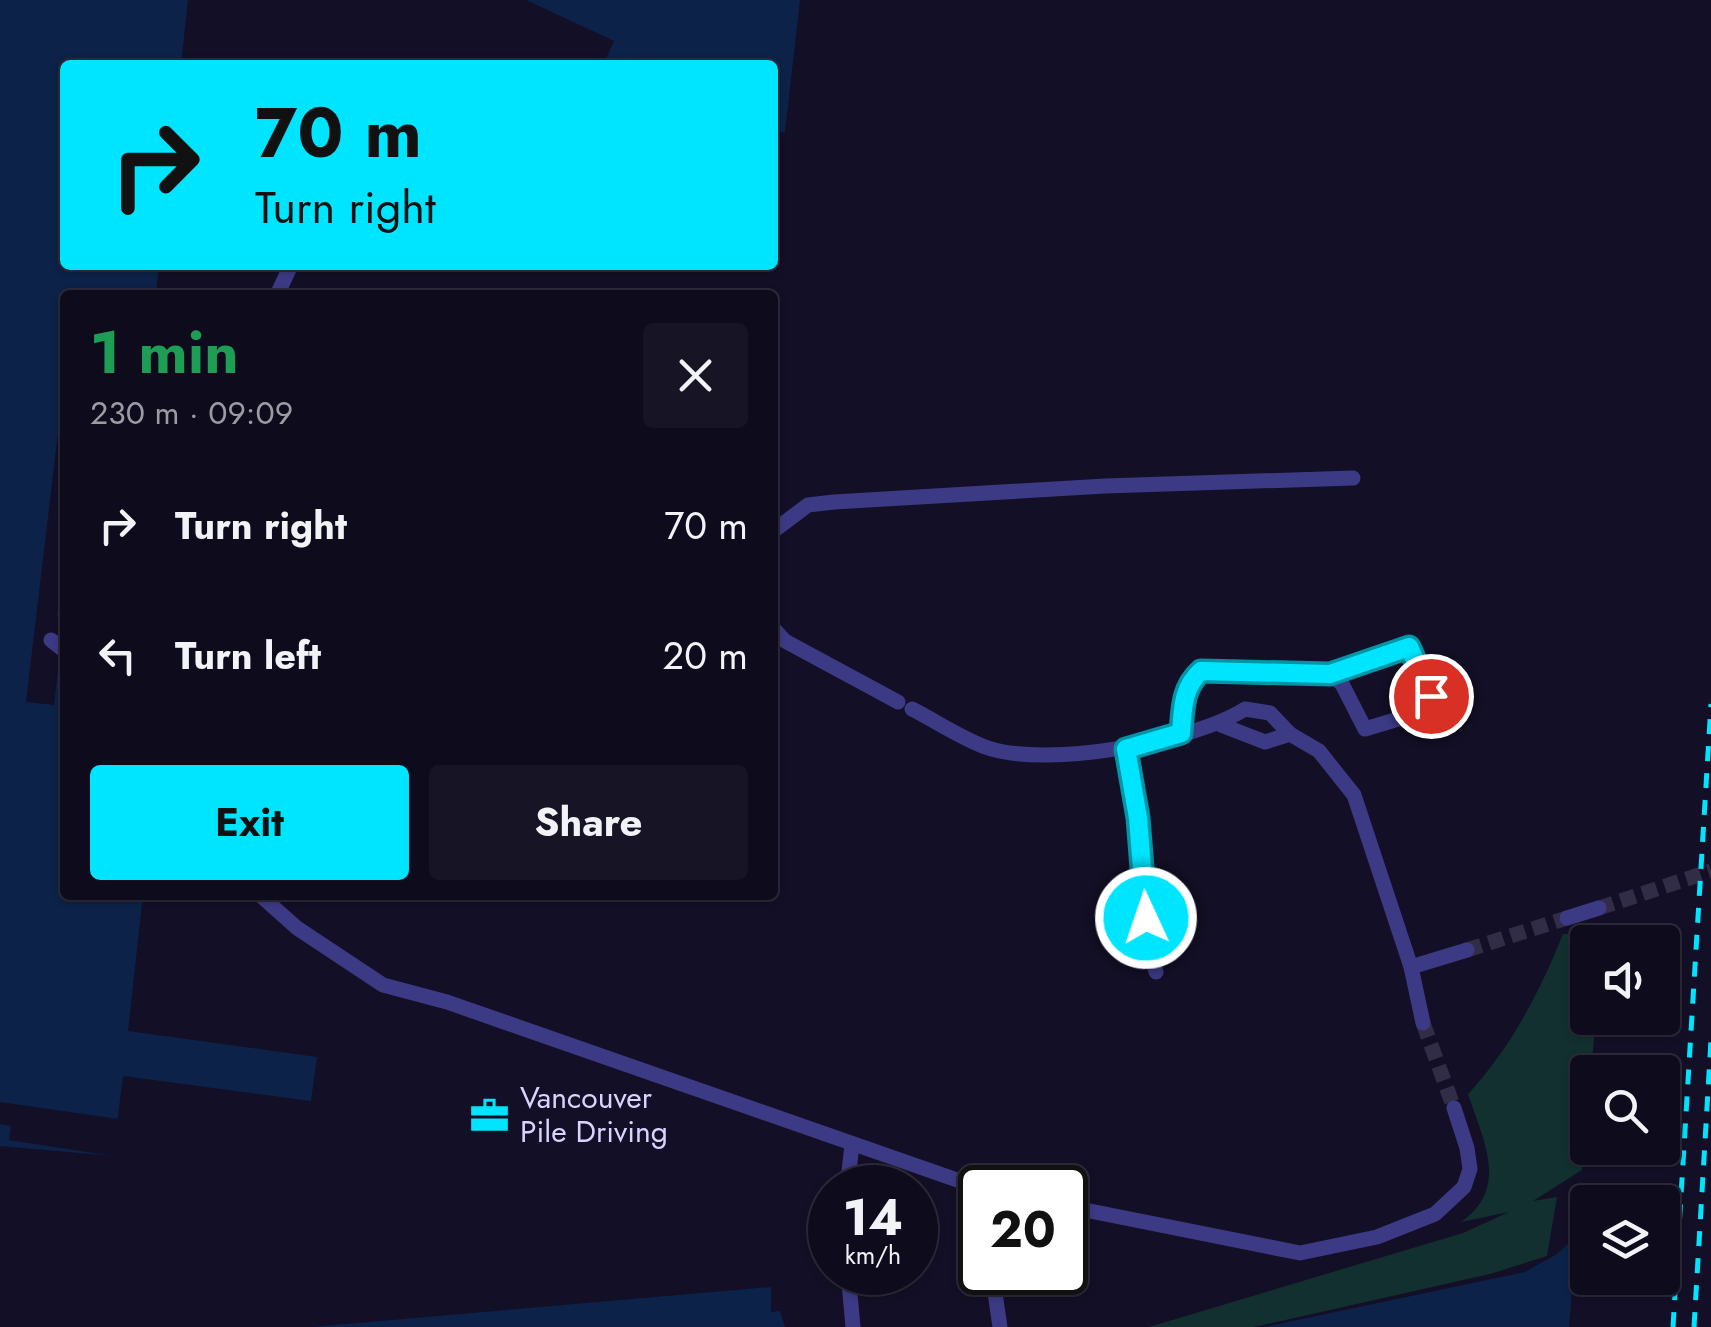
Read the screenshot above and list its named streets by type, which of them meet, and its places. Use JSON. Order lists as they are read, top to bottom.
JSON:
{
  "places": {
    "office": ["Vancouver Pile Driving"]
  },
  "page": {
    "turn": ["70 m", "Turn right"],
    "heading": ["1 min", "230 m · 09:09"],
    "list": [
      {
        "name": "Turn right",
        "value": "70 m"
      },
      {
        "name": "Turn left",
        "value": "20 m"
      }
    ],
    "buttons": ["Exit", "Share"],
    "speed": "14 km/h",
    "limit": "20"
  }
}
